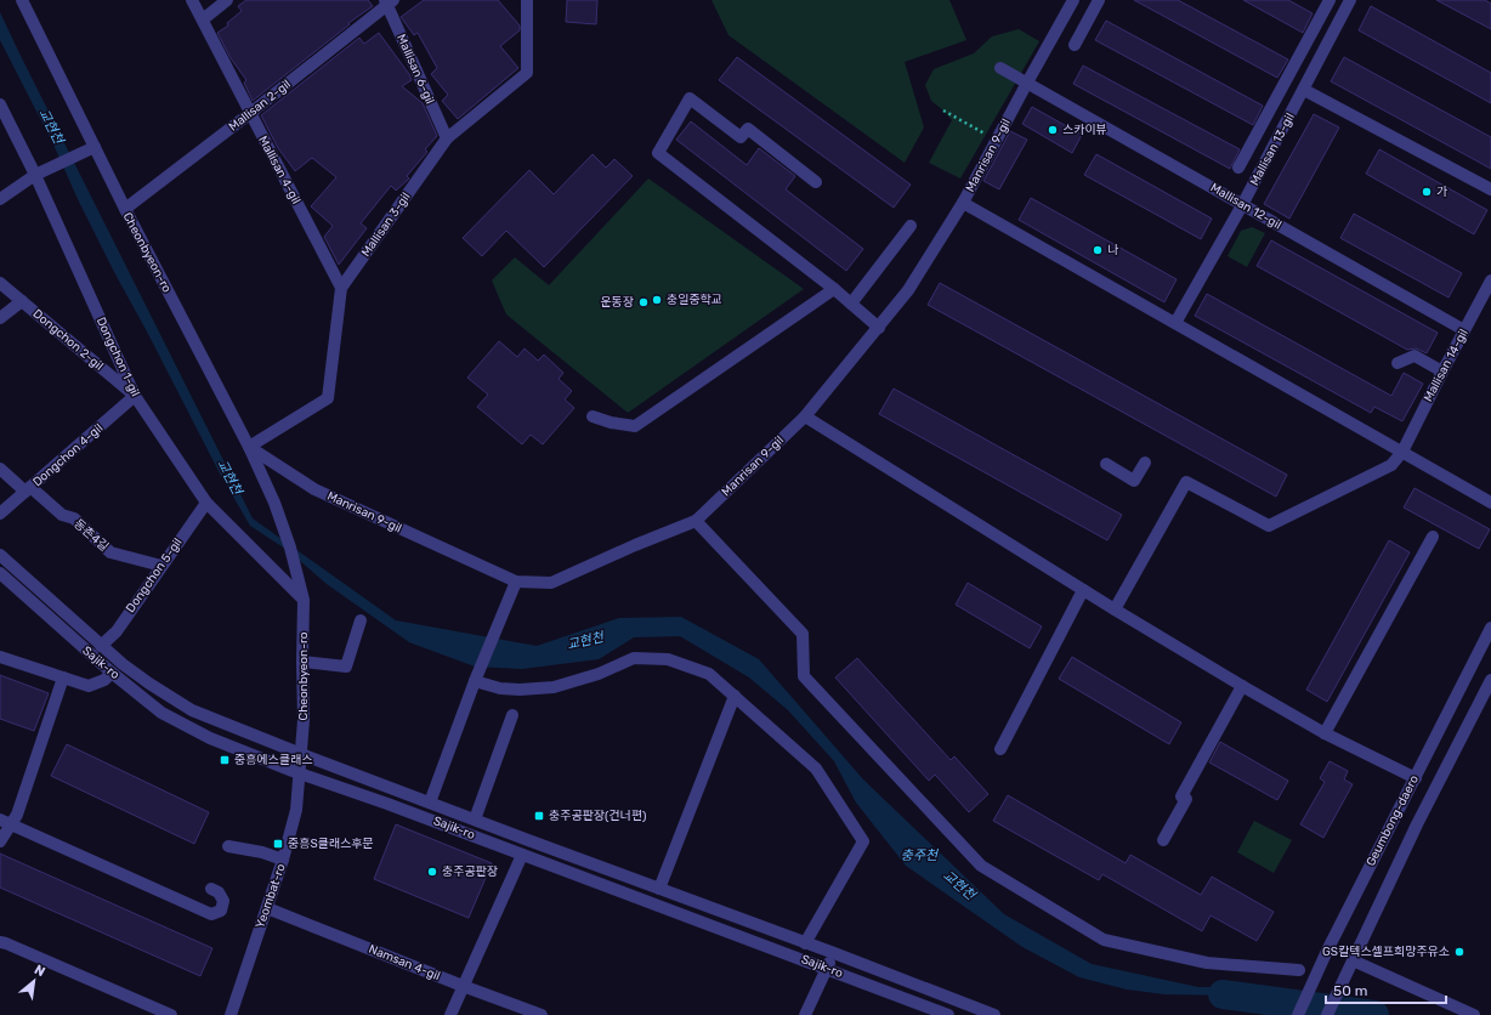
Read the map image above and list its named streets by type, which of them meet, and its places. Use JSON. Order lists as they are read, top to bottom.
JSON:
{
  "streets": {
    "street": [
      "Mallisan 6-gil",
      "Mallisan 2-gil",
      "Mallisan 13-gil",
      "Manrisan 9-gil",
      "Mallisan 4-gil",
      "Mallisan 12-gil",
      "Mallisan 3-gil",
      "Cheonbyeon-ro",
      "Dongchon 2-gil",
      "Dongchon 1-gil",
      "Mallisan 14-gil",
      "Dongchon 4-gil",
      "동촌4길",
      "Dongchon 5-gil",
      "Sajik-ro",
      "Geumbong-daero",
      "Yeombat-ro",
      "Namsan 4-gil"
    ]
  },
  "crossings": [
    ["Mallisan 6-gil", "Mallisan 2-gil"],
    ["Mallisan 6-gil", "Mallisan 3-gil"],
    ["Mallisan 2-gil", "Mallisan 4-gil"],
    ["Mallisan 2-gil", "Cheonbyeon-ro"],
    ["Mallisan 13-gil", "Mallisan 12-gil"],
    ["Manrisan 9-gil", "Mallisan 12-gil"],
    ["Manrisan 9-gil", "Mallisan 3-gil"],
    ["Manrisan 9-gil", "Cheonbyeon-ro"],
    ["Mallisan 4-gil", "Mallisan 3-gil"],
    ["Mallisan 12-gil", "Mallisan 14-gil"],
    ["Mallisan 3-gil", "Cheonbyeon-ro"],
    ["Cheonbyeon-ro", "Dongchon 1-gil"],
    ["Cheonbyeon-ro", "Sajik-ro"],
    ["Cheonbyeon-ro", "Yeombat-ro"],
    ["Dongchon 2-gil", "Dongchon 1-gil"],
    ["Dongchon 2-gil", "Dongchon 4-gil"],
    ["Dongchon 1-gil", "Dongchon 4-gil"],
    ["Dongchon 1-gil", "Dongchon 5-gil"],
    ["Dongchon 4-gil", "동촌4길"],
    ["동촌4길", "Dongchon 5-gil"],
    ["Dongchon 5-gil", "Sajik-ro"],
    ["Sajik-ro", "Yeombat-ro"],
    ["Yeombat-ro", "Namsan 4-gil"]
  ],
  "water": ["교현천", "충주천"],
  "places": {
    "other": [
      "스카이뷰",
      "가",
      "나",
      "충일중학교",
      "운동장",
      "충주공판장",
      "GS칼텍스셀프희망주유소"
    ],
    "transit": ["중흥에스클래스", "충주공판장(건너편)", "중흥S클래스후문"]
  },
  "scale_bar": "50 m",
  "north": "top right"
}
